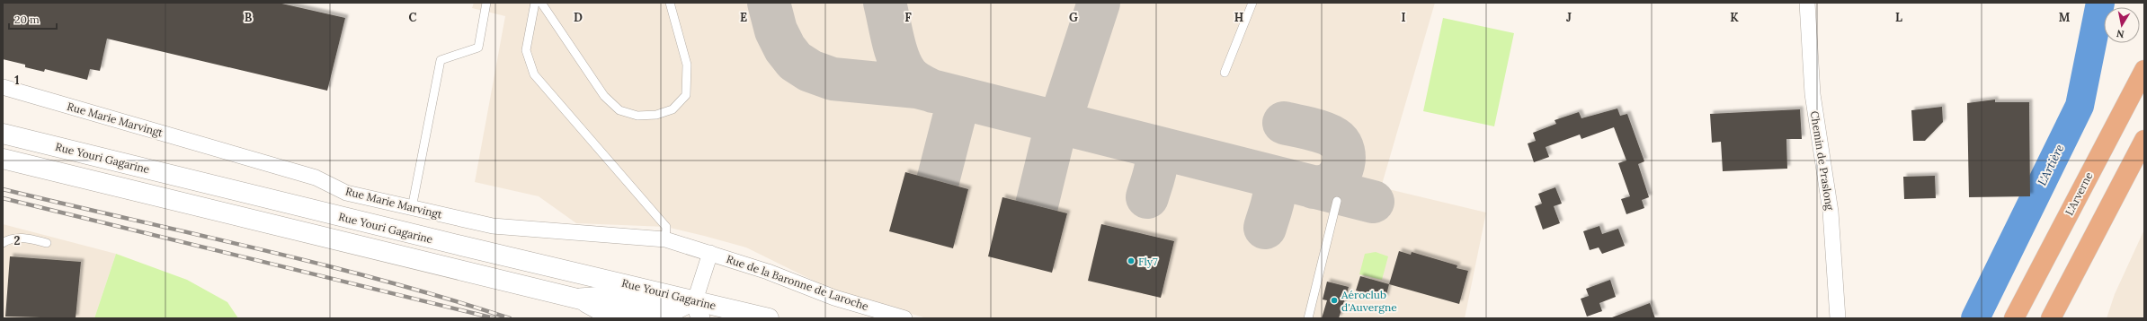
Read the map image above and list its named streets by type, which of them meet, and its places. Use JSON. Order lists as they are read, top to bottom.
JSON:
{
  "streets": {
    "highway": ["L'Arverne"],
    "main road": ["Rue Youri Gagarine"],
    "street": ["Rue Marie Marvingt", "Chemin de Praslong", "Rue de la Baronne de Laroche"]
  },
  "crossings": [
    ["Rue Marie Marvingt", "Rue de la Baronne de Laroche"]
  ],
  "water": ["L'Artière"],
  "places": ["Fly7", "Aéroclub d'Auvergne"],
  "scale_bar": "20 m",
  "north": "bottom",
  "grid": {
    "columns": [
      "B",
      "C",
      "D",
      "E",
      "F",
      "G",
      "H",
      "I",
      "J",
      "K",
      "L",
      "M"
    ],
    "rows": ["1", "2"]
  }
}
